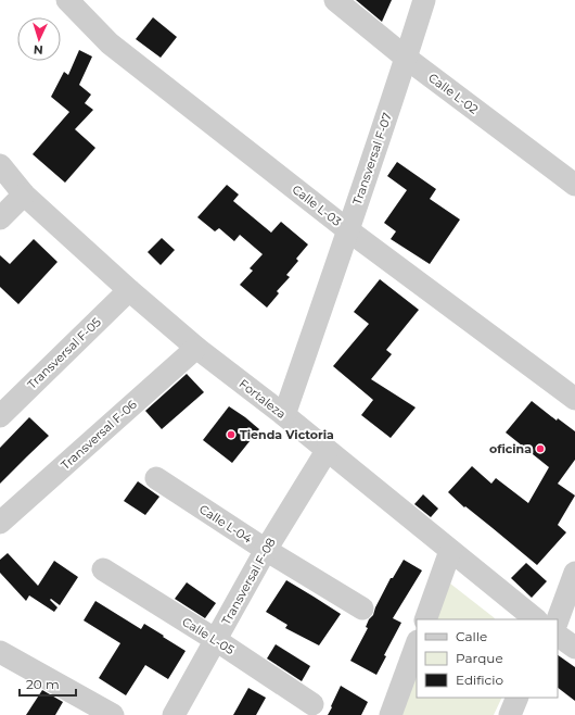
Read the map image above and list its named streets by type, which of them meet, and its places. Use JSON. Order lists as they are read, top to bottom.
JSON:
{
  "streets": {
    "street": [
      "Calle L-02",
      "Transversal F-07",
      "Calle L-03",
      "Transversal F-05",
      "Fortaleza",
      "Transversal F-06",
      "Calle L-04",
      "Transversal F-08",
      "Calle L-05"
    ]
  },
  "crossings": [
    ["Calle L-02", "Transversal F-07"],
    ["Transversal F-07", "Calle L-03"],
    ["Transversal F-07", "Fortaleza"],
    ["Transversal F-05", "Fortaleza"],
    ["Fortaleza", "Transversal F-06"],
    ["Fortaleza", "Transversal F-08"],
    ["Calle L-04", "Transversal F-08"],
    ["Transversal F-08", "Calle L-05"]
  ],
  "places": ["Tienda Victoria", "oficina"],
  "legend": ["Calle", "Parque", "Edificio"],
  "scale_bar": "20 m",
  "north": "bottom"
}
